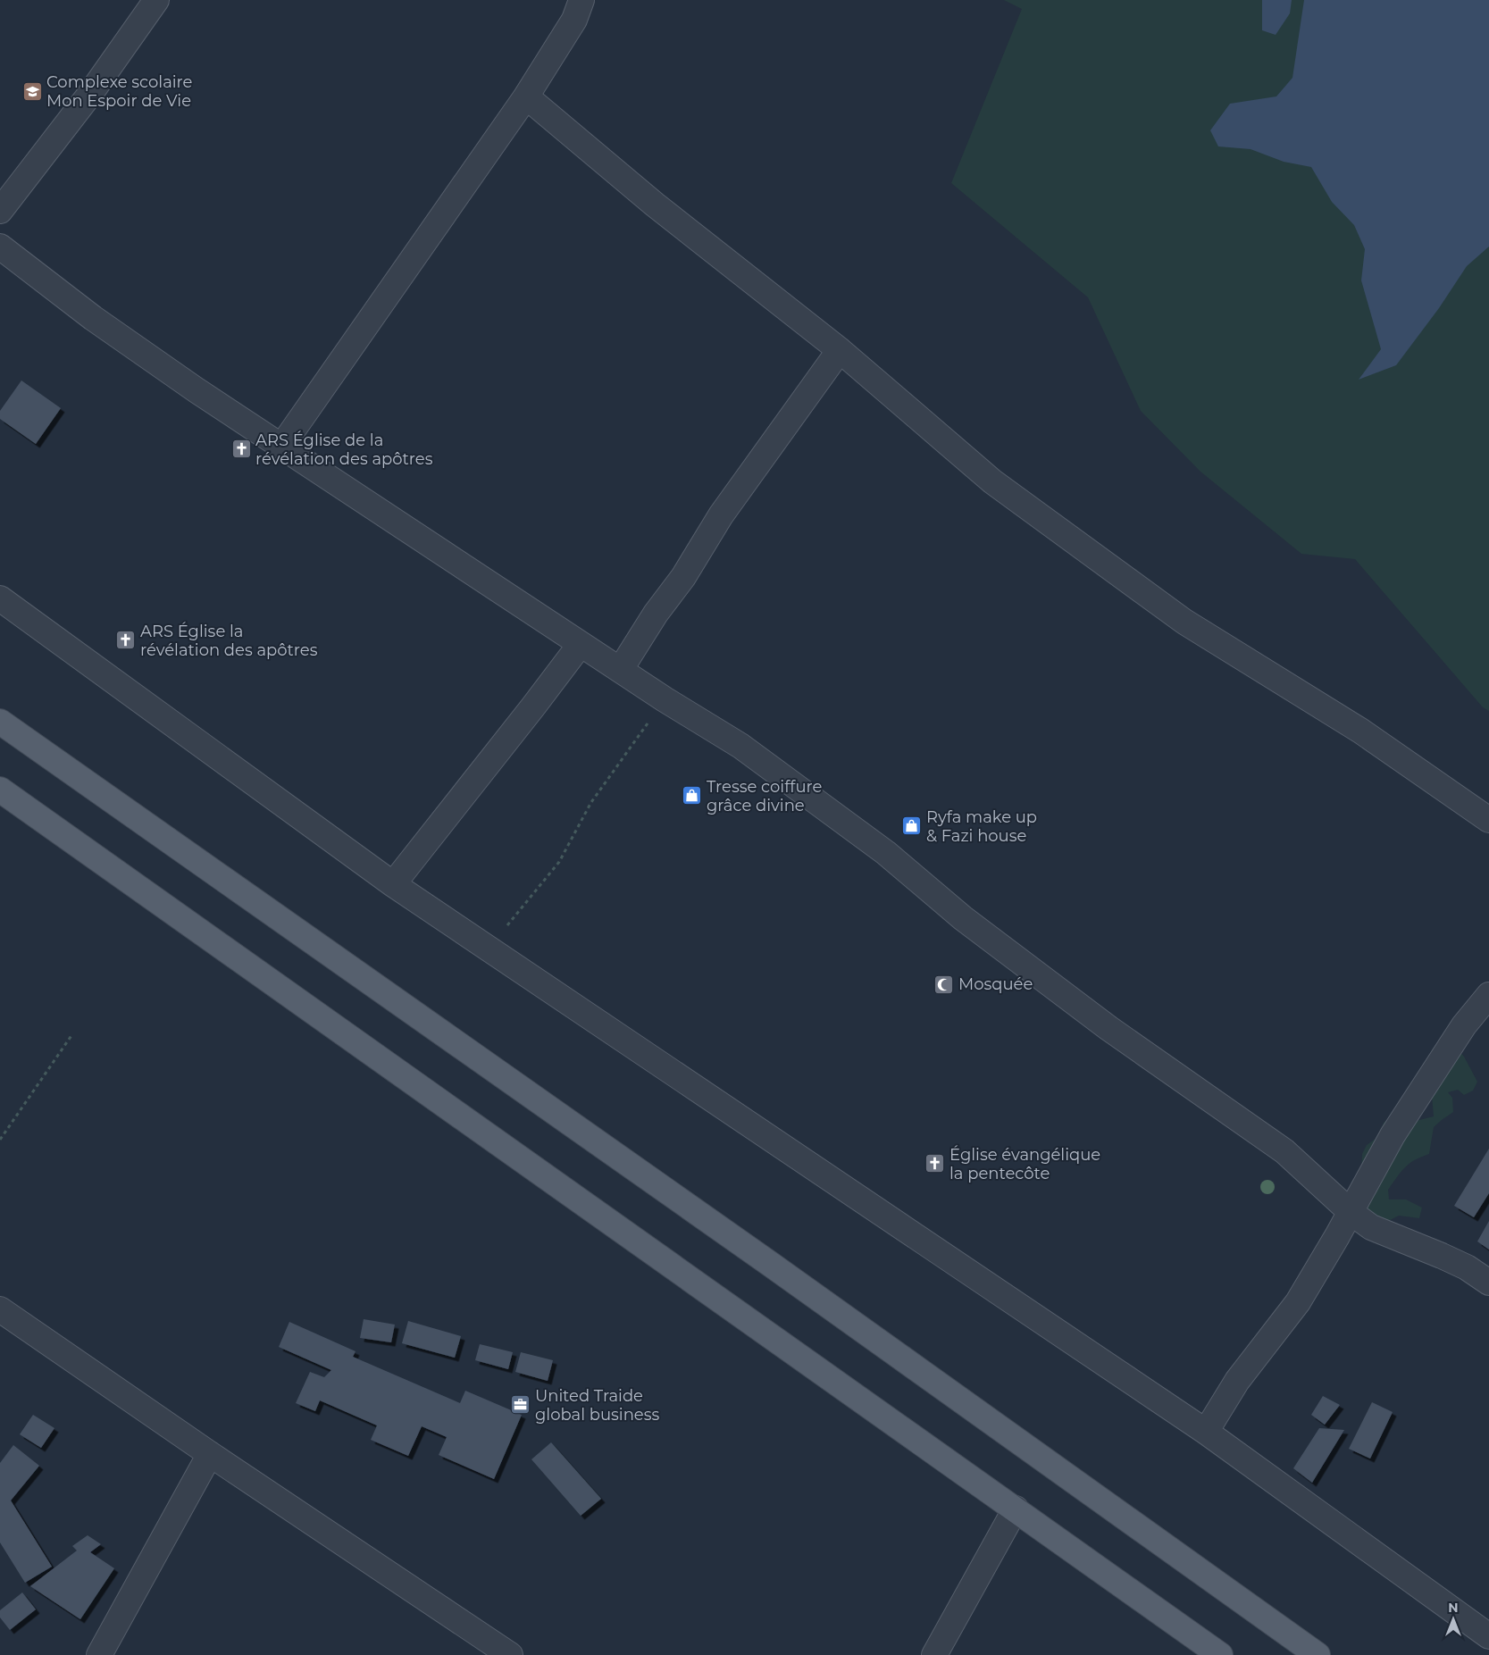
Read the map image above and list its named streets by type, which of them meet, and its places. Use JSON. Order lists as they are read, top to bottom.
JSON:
{
  "places": {
    "school or university": ["Complexe scolaire Mon Espoir de Vie"],
    "church": ["ARS Église de la révélation des apôtres", "ARS Église la révélation des apôtres", "Église évangélique la pentecôte"],
    "shop": ["Tresse coiffure grâce divine", "Ryfa make up & Fazi house"],
    "mosque": ["Mosquée"],
    "office": ["United Traide global business"]
  },
  "north": "top"
}
